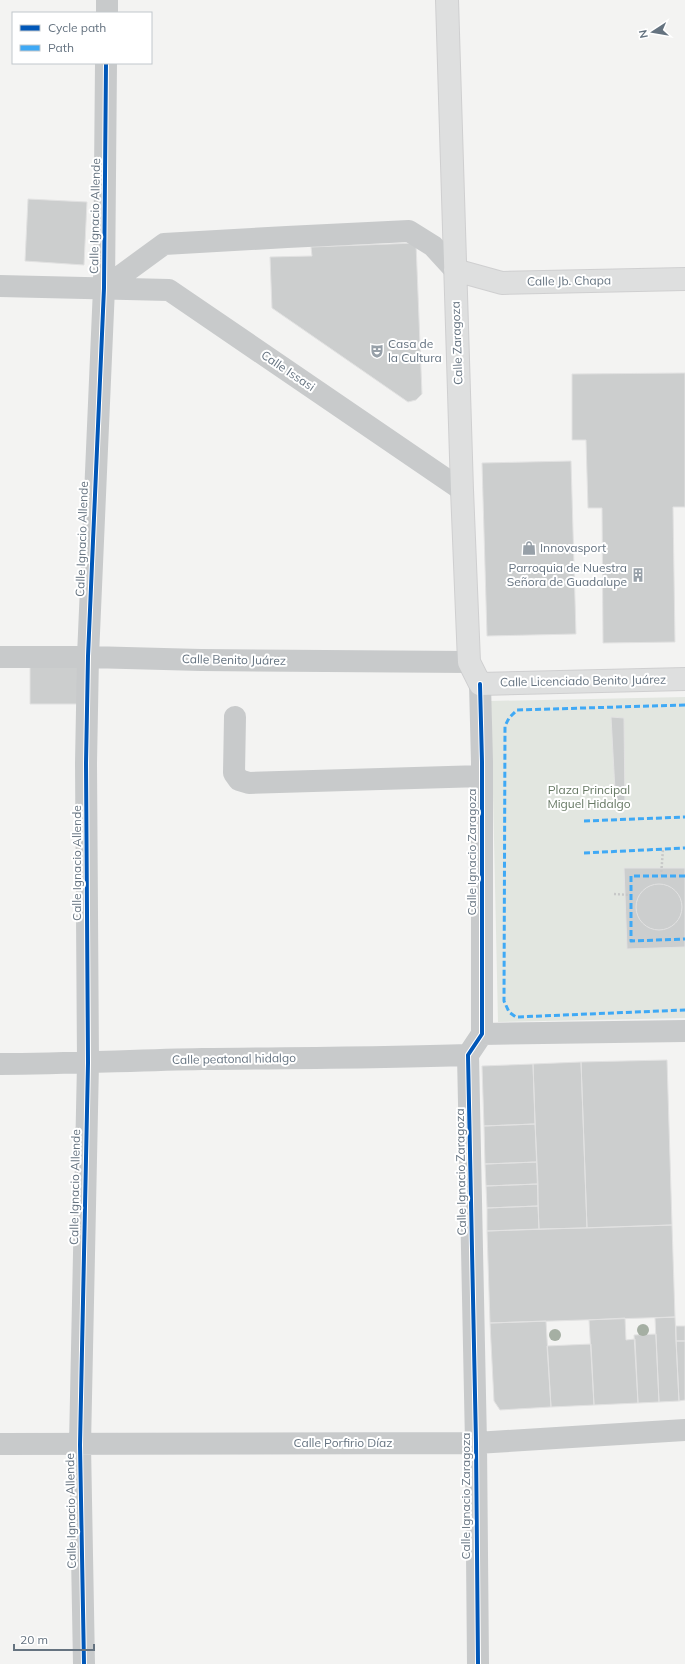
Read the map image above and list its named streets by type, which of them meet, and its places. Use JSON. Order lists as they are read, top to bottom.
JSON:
{
  "streets": {
    "main road": ["Calle Jb. Chapa", "Calle Zaragoza", "Calle Licenciado Benito Juárez"],
    "street": [
      "Calle Ignacio Allende",
      "Calle Issasi",
      "Calle Benito Juárez",
      "Calle Ignacio Zaragoza",
      "Calle peatonal hidalgo",
      "Calle Porfirio Díaz"
    ]
  },
  "crossings": [
    ["Calle Ignacio Allende", "Calle Issasi"],
    ["Calle Ignacio Allende", "Calle Benito Juárez"],
    ["Calle Ignacio Allende", "Calle peatonal hidalgo"],
    ["Calle Ignacio Allende", "Calle Porfirio Díaz"],
    ["Calle Jb. Chapa", "Calle Zaragoza"],
    ["Calle Zaragoza", "Calle Issasi"],
    ["Calle Zaragoza", "Calle Benito Juárez"],
    ["Calle Zaragoza", "Calle Licenciado Benito Juárez"],
    ["Calle Zaragoza", "Calle Ignacio Zaragoza"],
    ["Calle Licenciado Benito Juárez", "Calle Ignacio Zaragoza"],
    ["Calle Ignacio Zaragoza", "Calle peatonal hidalgo"],
    ["Calle Ignacio Zaragoza", "Calle Porfirio Díaz"]
  ],
  "parks": ["Plaza Principal Miguel Hidalgo"],
  "places": {
    "theatre": ["Casa de la Cultura"],
    "shop": ["Innovasport"],
    "building": ["Parroquia de Nuestra Señora de Guadalupe"]
  },
  "legend": ["Cycle path", "Path"],
  "scale_bar": "20 m",
  "north": "left"
}
